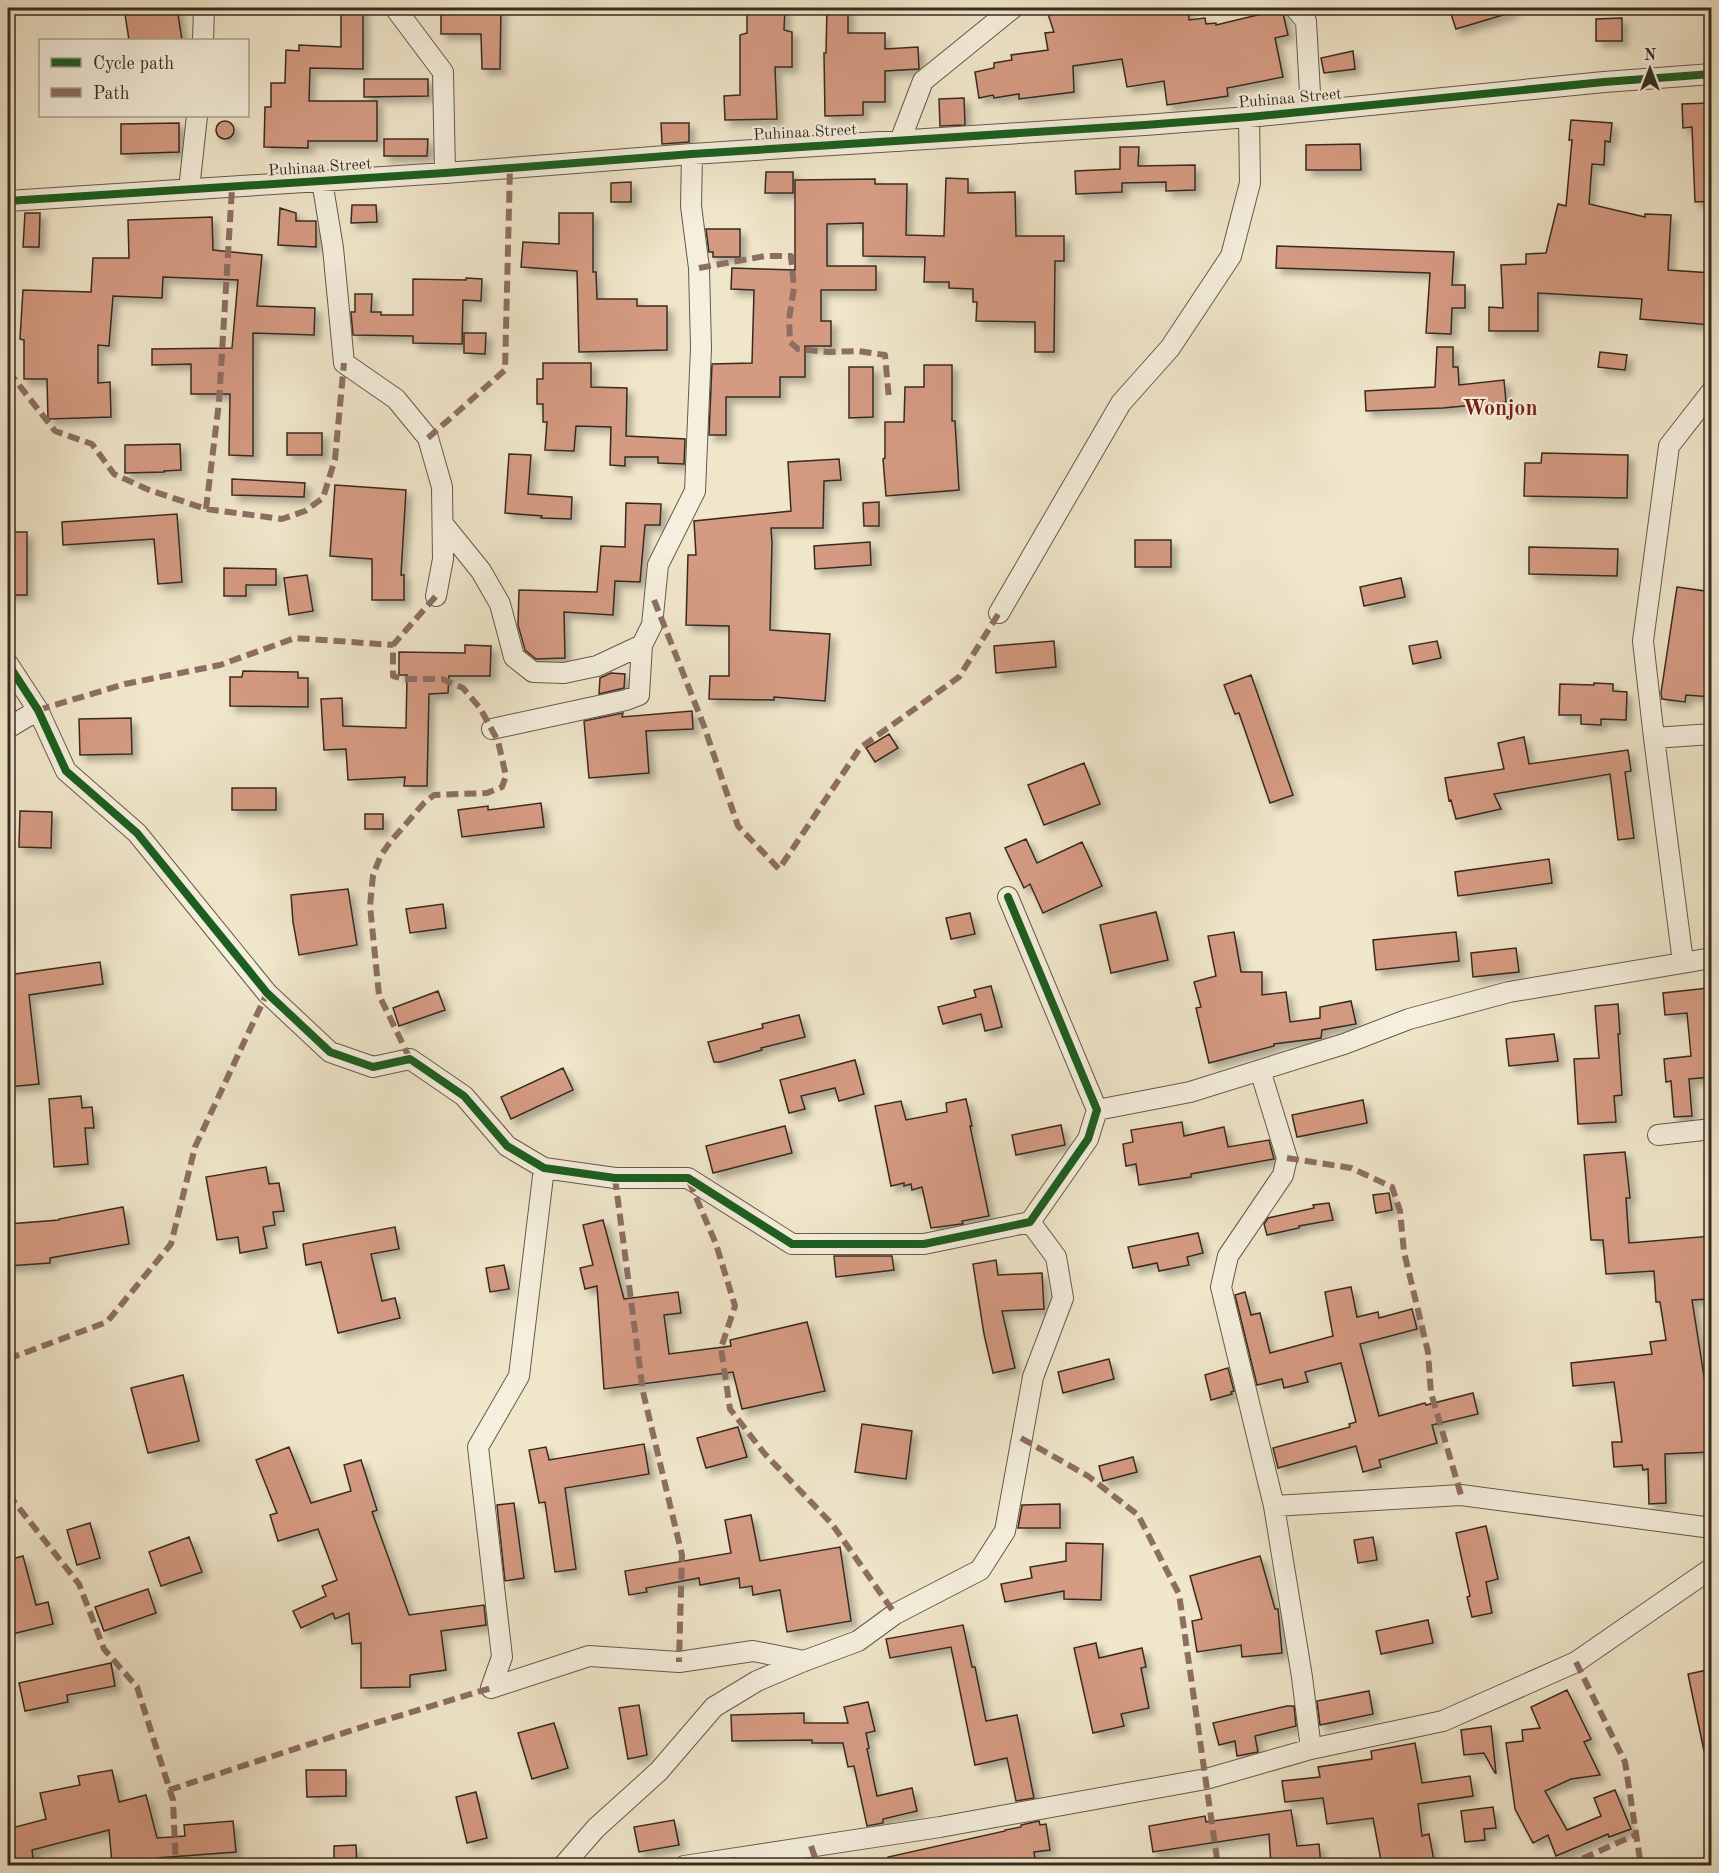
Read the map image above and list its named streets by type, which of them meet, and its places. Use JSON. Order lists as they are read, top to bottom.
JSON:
{
  "streets": {
    "street": ["Puhinaa Street"]
  },
  "districts": ["Wonjon"],
  "legend": ["Cycle path", "Path"],
  "north": "top"
}
